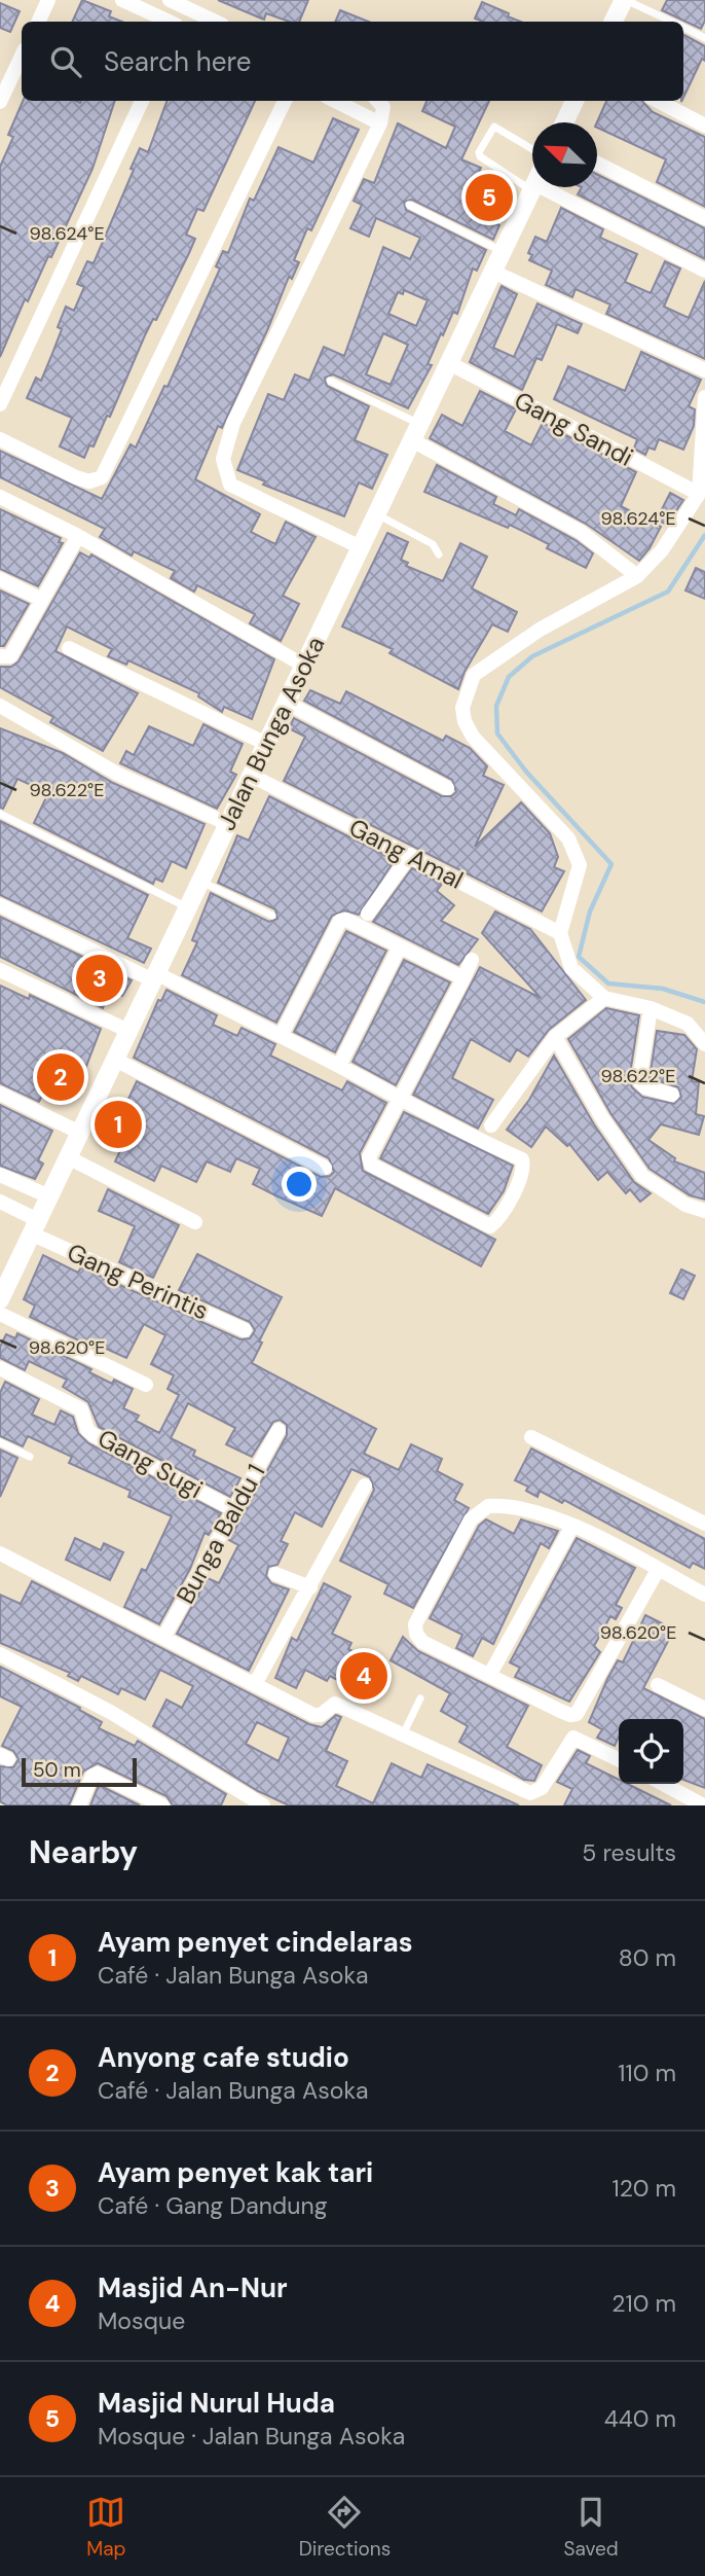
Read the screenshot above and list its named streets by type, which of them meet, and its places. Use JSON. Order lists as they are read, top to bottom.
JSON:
{
  "streets": {
    "street": [
      "Gang Sandi",
      "Jalan Bunga Asoka",
      "Gang Amal",
      "Gang Perintis",
      "Gang Sugi",
      "Bunga Baldu 1"
    ]
  },
  "crossings": [
    ["Gang Sandi", "Jalan Bunga Asoka"],
    ["Jalan Bunga Asoka", "Gang Amal"],
    ["Jalan Bunga Asoka", "Gang Perintis"],
    ["Gang Sugi", "Bunga Baldu 1"]
  ],
  "scale_bar": "50 m",
  "north": "top left",
  "page": {
    "search": "Search here",
    "pins": [
      "5",
      "3",
      "2",
      "1",
      "4"
    ],
    "scale": "50 m",
    "heading": ["Nearby", "5 results"],
    "list": [
      {
        "mark": "1",
        "name": "Ayam penyet cindelaras",
        "note": "Café · Jalan Bunga Asoka",
        "value": "80 m"
      },
      {
        "mark": "2",
        "name": "Anyong cafe studio",
        "note": "Café · Jalan Bunga Asoka",
        "value": "110 m"
      },
      {
        "mark": "3",
        "name": "Ayam penyet kak tari",
        "note": "Café · Gang Dandung",
        "value": "120 m"
      },
      {
        "mark": "4",
        "name": "Masjid An-Nur",
        "note": "Mosque",
        "value": "210 m"
      },
      {
        "mark": "5",
        "name": "Masjid Nurul Huda",
        "note": "Mosque · Jalan Bunga Asoka",
        "value": "440 m"
      }
    ],
    "nav": ["Map", "Directions", "Saved"]
  },
  "coordinates": ["98.624°E", "98.622°E", "98.620°E"]
}
